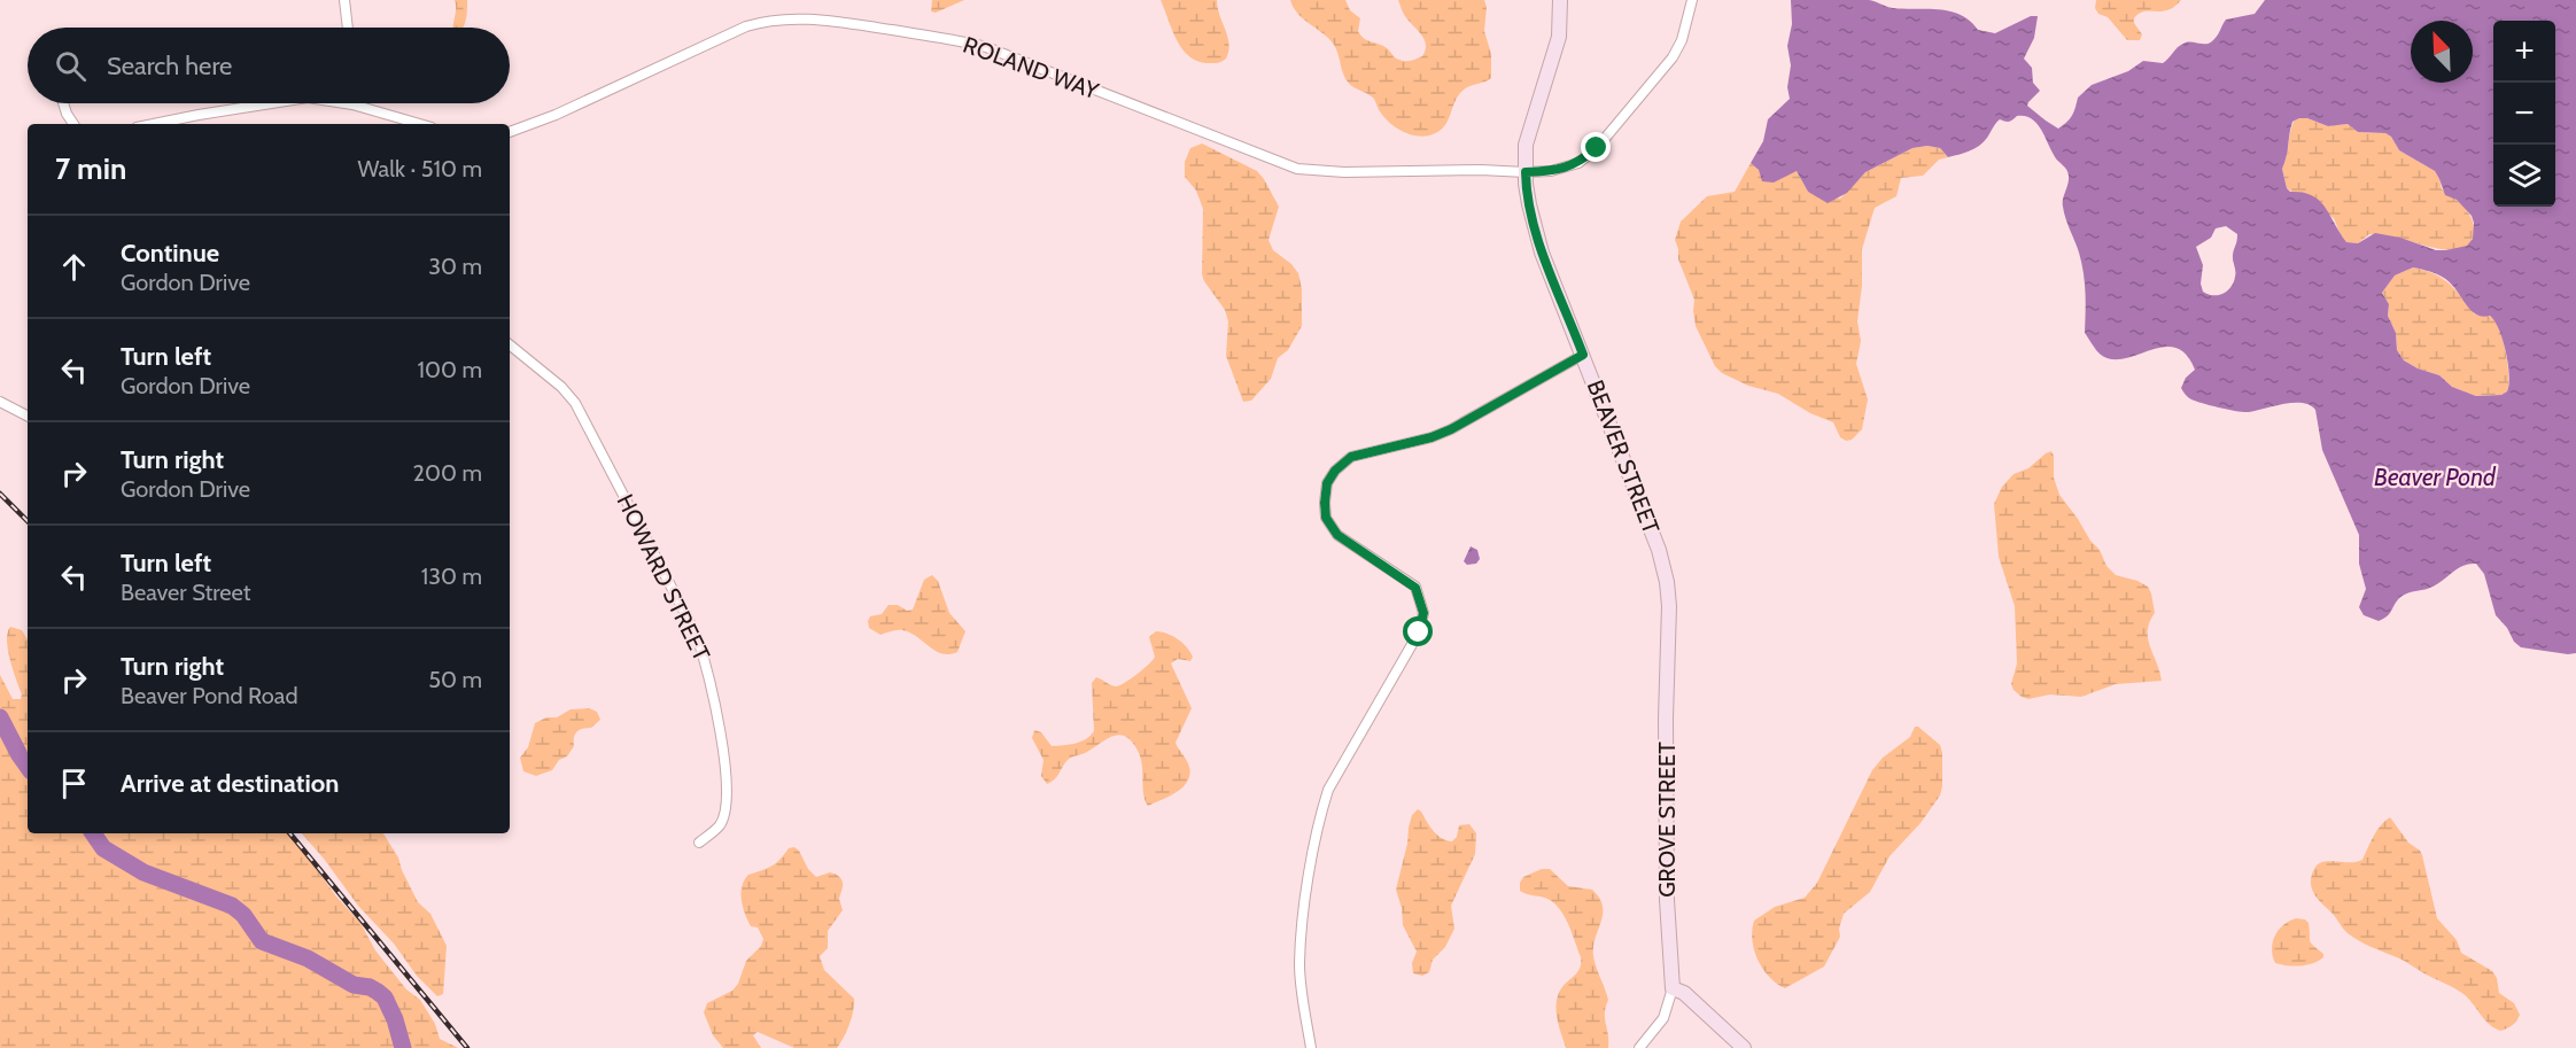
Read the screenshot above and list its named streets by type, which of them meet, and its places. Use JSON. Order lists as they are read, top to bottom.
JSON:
{
  "streets": {
    "street": [
      "ROLAND WAY",
      "BEAVER STREET",
      "HOWARD STREET",
      "GROVE STREET"
    ]
  },
  "crossings": [
    ["ROLAND WAY", "BEAVER STREET"],
    ["BEAVER STREET", "GROVE STREET"]
  ],
  "water": ["Beaver Pond"],
  "north": "top left",
  "page": {
    "map_buttons": ["+", "−"],
    "search": "Search here",
    "heading": ["7 min", "Walk · 510 m"],
    "list": [
      ["Continue", "Gordon Drive", "30 m"],
      ["Turn left", "Gordon Drive", "100 m"],
      ["Turn right", "Gordon Drive", "200 m"],
      ["Turn left", "Beaver Street", "130 m"],
      ["Turn right", "Beaver Pond Road", "50 m"],
      "Arrive at destination"
    ]
  }
}
